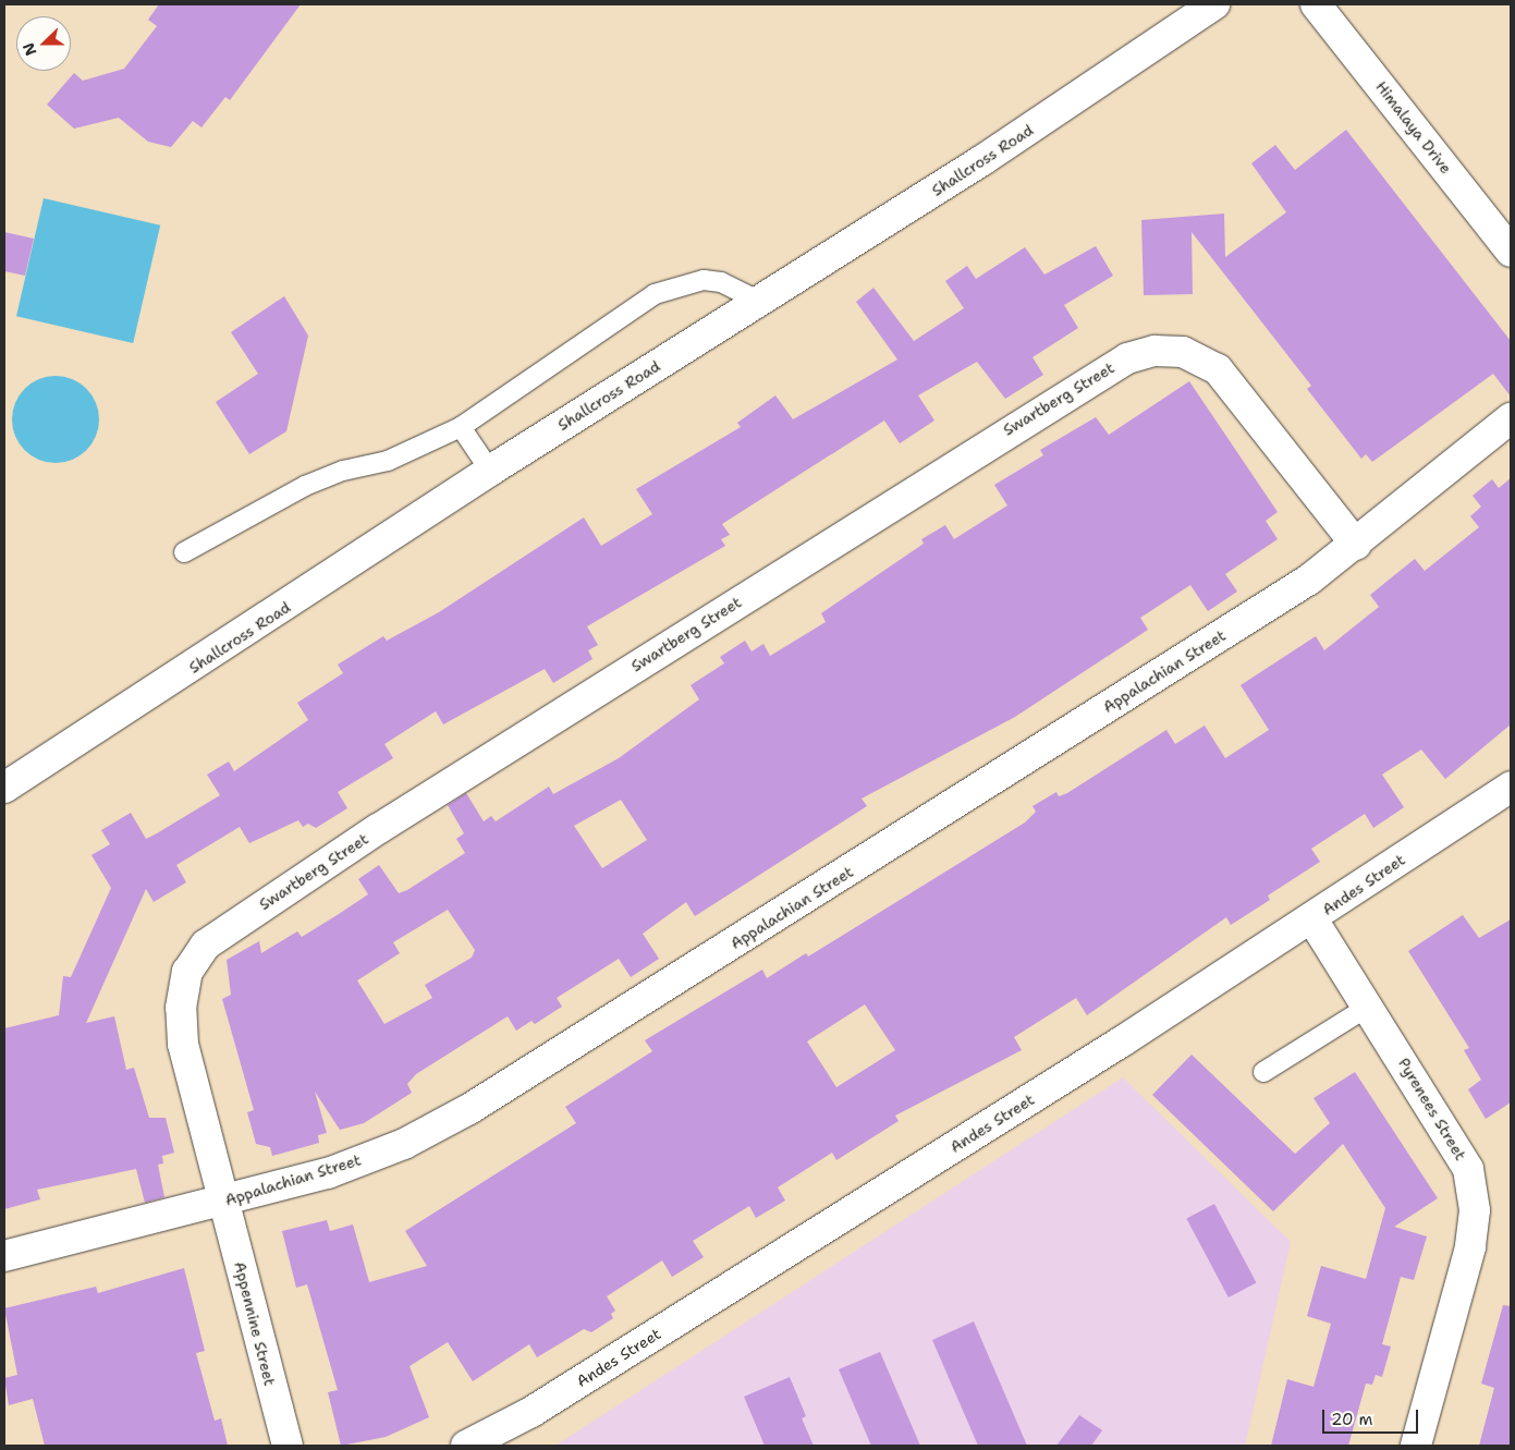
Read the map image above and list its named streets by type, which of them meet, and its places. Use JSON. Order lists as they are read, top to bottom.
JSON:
{
  "streets": {
    "street": [
      "Himalaya Drive",
      "Shallcross Road",
      "Swartberg Street",
      "Appalachian Street",
      "Andes Street",
      "Pyrenees Street",
      "Appennine Street"
    ]
  },
  "crossings": [
    ["Swartberg Street", "Appalachian Street"],
    ["Swartberg Street", "Appennine Street"],
    ["Appalachian Street", "Appennine Street"],
    ["Andes Street", "Pyrenees Street"]
  ],
  "scale_bar": "20 m",
  "north": "left"
}
